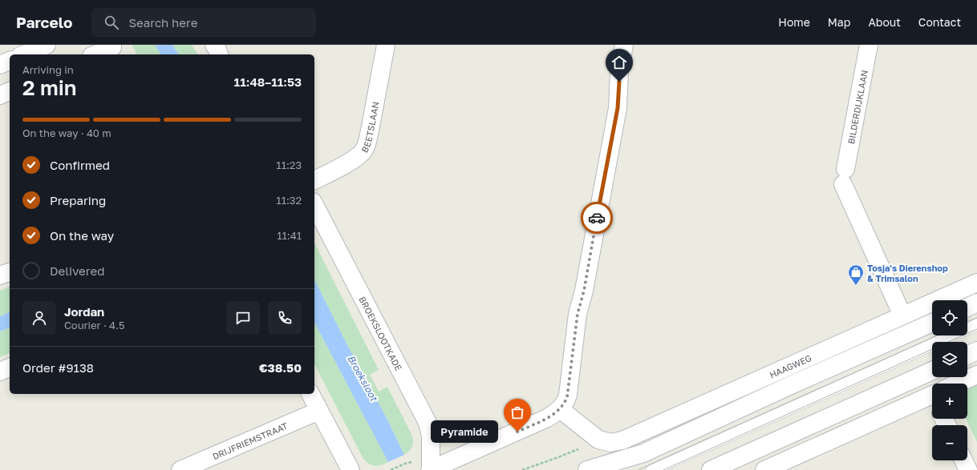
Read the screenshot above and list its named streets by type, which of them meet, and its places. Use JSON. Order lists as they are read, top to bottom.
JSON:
{
  "streets": {
    "street": [
      "BILDERDIJKLAAN",
      "BEETSLAAN",
      "BROEKSLOOTKADE",
      "HAAGWEG",
      "DRIJFRIEMSTRAAT"
    ]
  },
  "crossings": [
    ["BILDERDIJKLAAN", "HAAGWEG"]
  ],
  "water": ["Broeksloot"],
  "places": {
    "shop": ["Tosja's Dierenshop & Trimsalon"],
    "other": ["Pyramide"]
  },
  "page": {
    "header": "Parcelo",
    "search": "Search here",
    "nav": [
      "Home",
      "Map",
      "About",
      "Contact"
    ],
    "heading": ["2 min", "Arriving in", "11:48–11:53"],
    "panel": [
      "Jordan",
      "Courier · 4.5",
      "Order #9138",
      "€38.50"
    ],
    "bar": "On the way · 40 m",
    "list": [
      ["Confirmed", "11:23"],
      ["Preparing", "11:32"],
      ["On the way", "11:41"],
      "Delivered"
    ],
    "map_buttons": ["+", "−"],
    "bubble": "Pyramide"
  }
}
